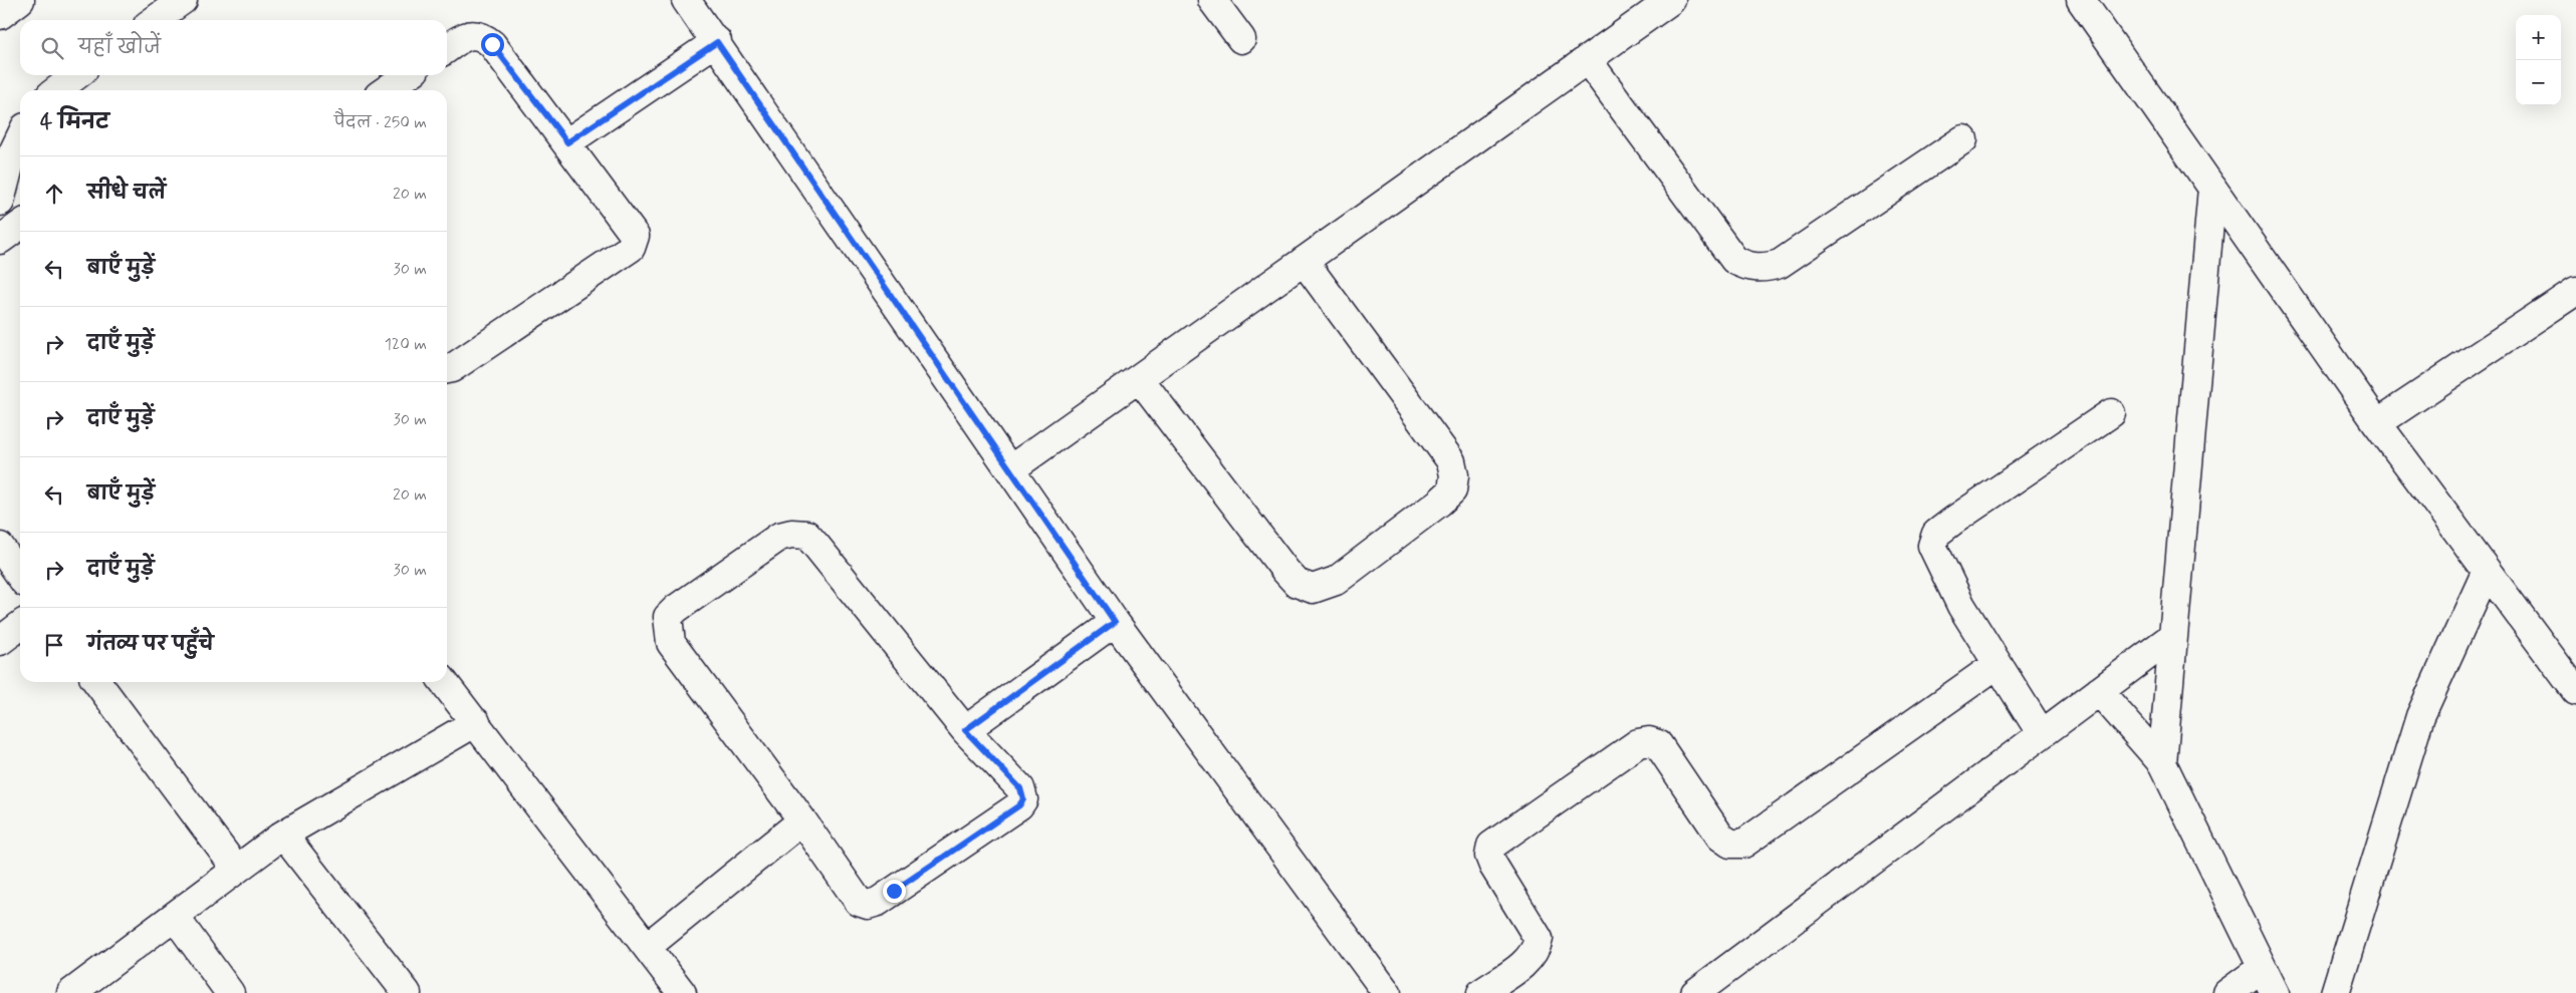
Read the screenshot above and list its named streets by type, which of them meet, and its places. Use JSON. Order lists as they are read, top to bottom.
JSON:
{
  "page": {
    "map_buttons": ["+", "−"],
    "search": "यहाँ खोजें",
    "heading": ["4 मिनट", "पैदल · 250 m"],
    "list": [
      ["सीधे चलें", "20 m"],
      ["बाएँ मुड़ें", "30 m"],
      ["दाएँ मुड़ें", "120 m"],
      ["दाएँ मुड़ें", "30 m"],
      ["बाएँ मुड़ें", "20 m"],
      ["दाएँ मुड़ें", "30 m"],
      "गंतव्य पर पहुँचे"
    ]
  }
}
